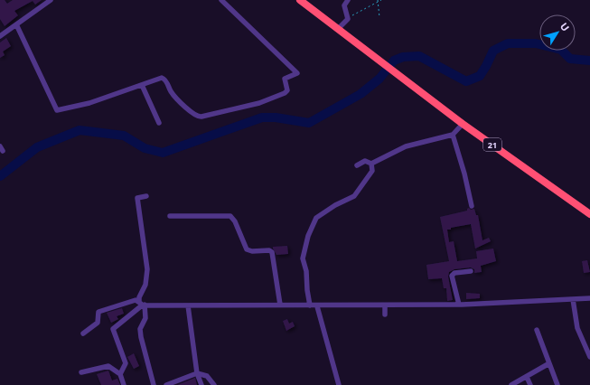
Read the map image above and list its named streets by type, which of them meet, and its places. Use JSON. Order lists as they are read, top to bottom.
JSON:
{
  "streets": {
    "highway": ["21"]
  },
  "north": "top right"
}
